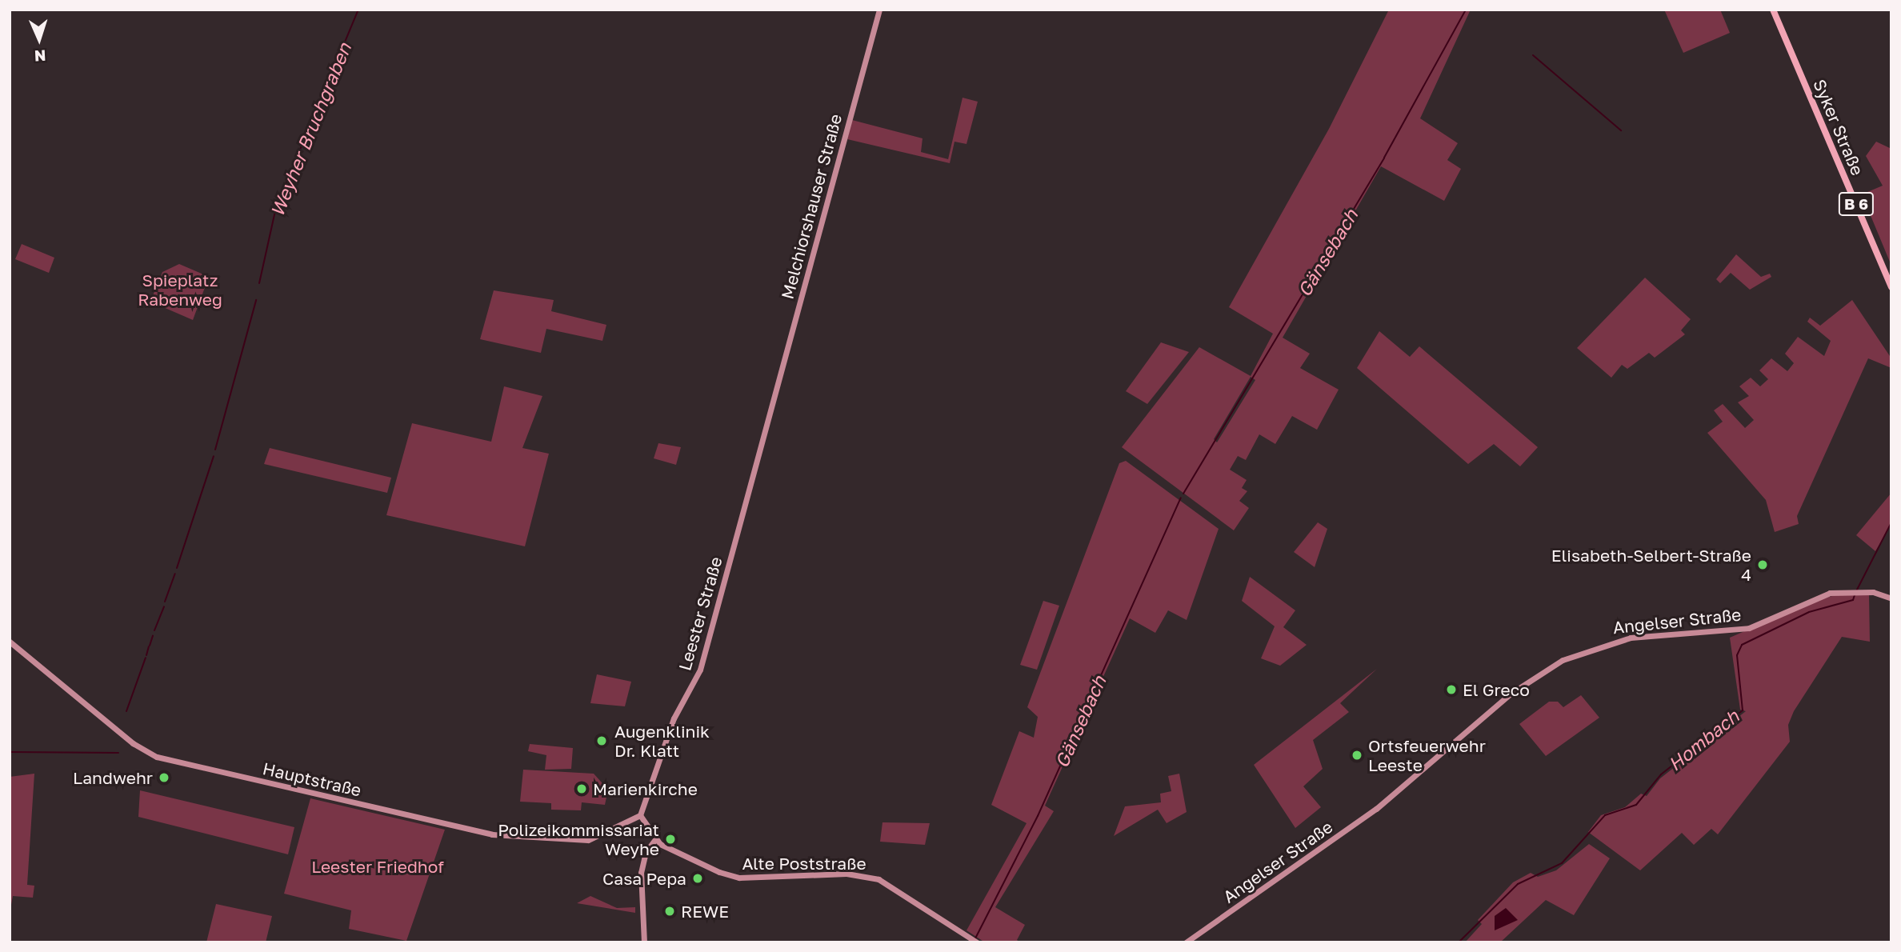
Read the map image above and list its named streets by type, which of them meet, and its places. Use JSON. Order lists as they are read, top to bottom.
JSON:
{
  "streets": {
    "main road": [
      "Syker Straße",
      "B 6",
      "Melchiorshauser Straße",
      "Leester Straße",
      "Angelser Straße",
      "Hauptstraße",
      "Alte Poststraße"
    ]
  },
  "crossings": [
    ["Melchiorshauser Straße", "Leester Straße"],
    ["Leester Straße", "Hauptstraße"]
  ],
  "water": ["Weyher Bruchgraben", "Gänsebach", "Hombach"],
  "parks": ["Spieplatz Rabenweg", "Leester Friedhof"],
  "places": [
    "Elisabeth-Selbert-Straße 4",
    "El Greco",
    "Augenklinik Dr. Klatt",
    "Ortsfeuerwehr Leeste",
    "Landwehr",
    "Marienkirche",
    "Polizeikommissariat Weyhe",
    "Casa Pepa",
    "REWE"
  ],
  "north": "bottom"
}
